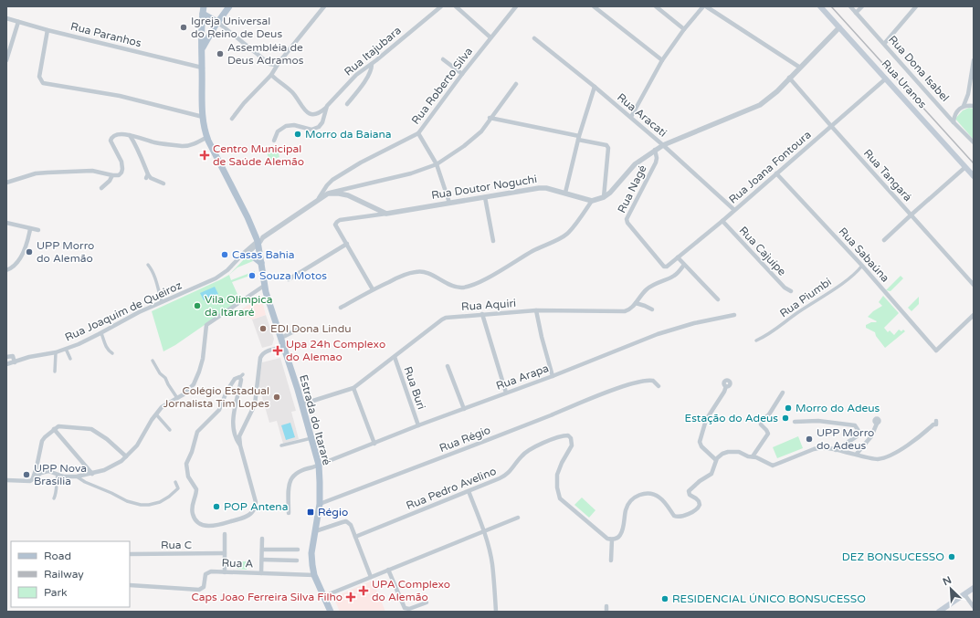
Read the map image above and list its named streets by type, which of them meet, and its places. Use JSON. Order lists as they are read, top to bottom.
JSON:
{
  "streets": {
    "main road": ["Rua Uranos", "Estrada do Itararé"],
    "street": [
      "Rua Paranhos",
      "Rua Itajubara",
      "Rua Dona Isabel",
      "Rua Roberto Silva",
      "Rua Aracati",
      "Rua Joana Fontoura",
      "Rua Tangará",
      "Rua Doutor Noguchi",
      "Rua Nagé",
      "Rua Cajuípe",
      "Rua Sabaúna",
      "Rua Piumbi",
      "Rua Aquiri",
      "Rua Joaquim de Queiroz",
      "Rua Arapa",
      "Rua Buri",
      "Rua Régio",
      "Rua Pedro Avelino",
      "Rua C",
      "Rua A"
    ]
  },
  "crossings": [
    ["Rua Paranhos", "Estrada do Itararé"],
    ["Rua Uranos", "Rua Joana Fontoura"],
    ["Rua Aracati", "Rua Joana Fontoura"],
    ["Rua Joana Fontoura", "Rua Tangará"],
    ["Rua Joana Fontoura", "Rua Nagé"],
    ["Rua Joana Fontoura", "Rua Cajuípe"],
    ["Rua Joana Fontoura", "Rua Sabaúna"],
    ["Rua Sabaúna", "Rua Piumbi"],
    ["Rua Aquiri", "Rua Buri"],
    ["Rua Aquiri", "Estrada do Itararé"],
    ["Rua Joaquim de Queiroz", "Estrada do Itararé"],
    ["Rua Arapa", "Rua Buri"],
    ["Rua Arapa", "Estrada do Itararé"],
    ["Estrada do Itararé", "Rua Régio"],
    ["Estrada do Itararé", "Rua A"]
  ],
  "places": {
    "other": [
      "Igreja Universal do Reino de Deus",
      "Assembléia de Deus Adramos",
      "Morro da Baiana",
      "UPP Morro do Alemão",
      "Casas Bahia",
      "Souza Motos",
      "Vila Olímpica da Itararé",
      "EDI Dona Lindu",
      "Colégio Estadual Jornalista Tim Lopes",
      "Morro do Adeus",
      "Estação do Adeus",
      "UPP Morro do Adeus",
      "UPP Nova Brasília",
      "POP Antena",
      "DEZ BONSUCESSO",
      "RESIDENCIAL ÚNICO BONSUCESSO"
    ],
    "health": [
      "Centro Municipal de Saúde Alemão",
      "Upa 24h Complexo do Alemao",
      "UPA Complexo do Alemão",
      "Caps Joao Ferreira Silva Filho"
    ],
    "transit": ["Régio"]
  },
  "legend": ["Road", "Railway", "Park"],
  "north": "top left"
}
